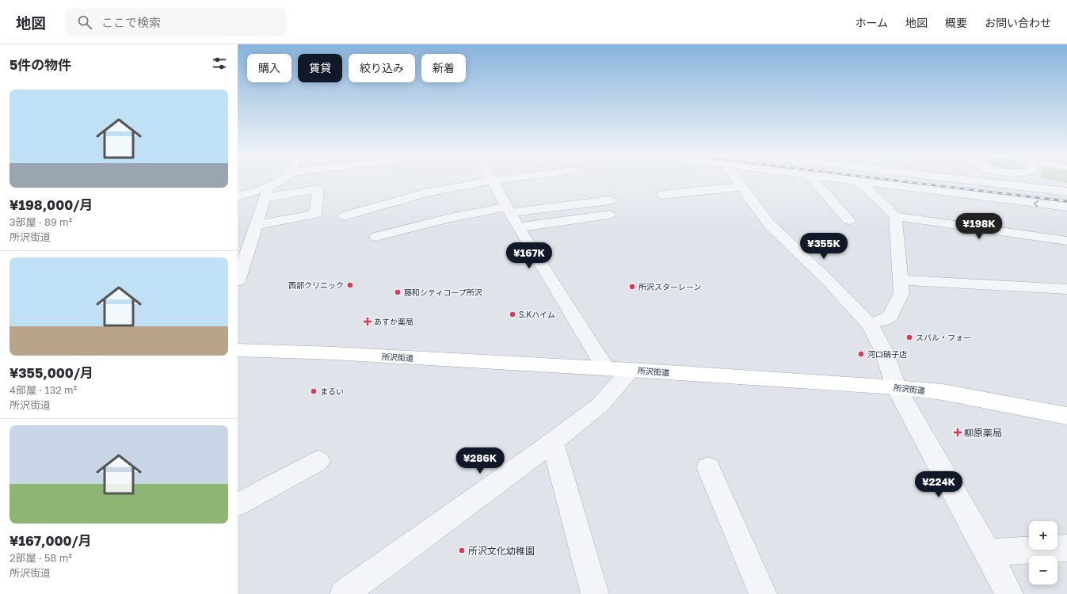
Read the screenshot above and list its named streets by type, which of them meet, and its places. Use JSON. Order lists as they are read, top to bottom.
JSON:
{
  "streets": {
    "main road": ["所沢街道"]
  },
  "places": {
    "other": [
      "西部クリニック",
      "所沢スターレーン",
      "藤和シティコープ所沢",
      "S.Kハイム",
      "スバル・フォー",
      "河口硝子店",
      "まるい",
      "所沢文化幼稚園"
    ],
    "health": ["あすか薬局", "柳原薬局"]
  },
  "page": {
    "header": "地図",
    "search": "ここで検索",
    "nav": [
      "ホーム",
      "地図",
      "概要",
      "お問い合わせ"
    ],
    "heading": "5件の物件",
    "chip": [
      "購入",
      "賃貸",
      "絞り込み",
      "新着"
    ],
    "list": [
      {
        "name": "¥198,000/月",
        "note": "3部屋 · 89 m² · 所沢街道"
      },
      {
        "name": "¥355,000/月",
        "note": "4部屋 · 132 m² · 所沢街道"
      },
      {
        "name": "¥167,000/月",
        "note": "2部屋 · 58 m² · 所沢街道"
      }
    ],
    "price": [
      "¥198K",
      "¥355K",
      "¥167K",
      "¥286K",
      "¥224K"
    ],
    "map_buttons": ["+", "−"]
  }
}
